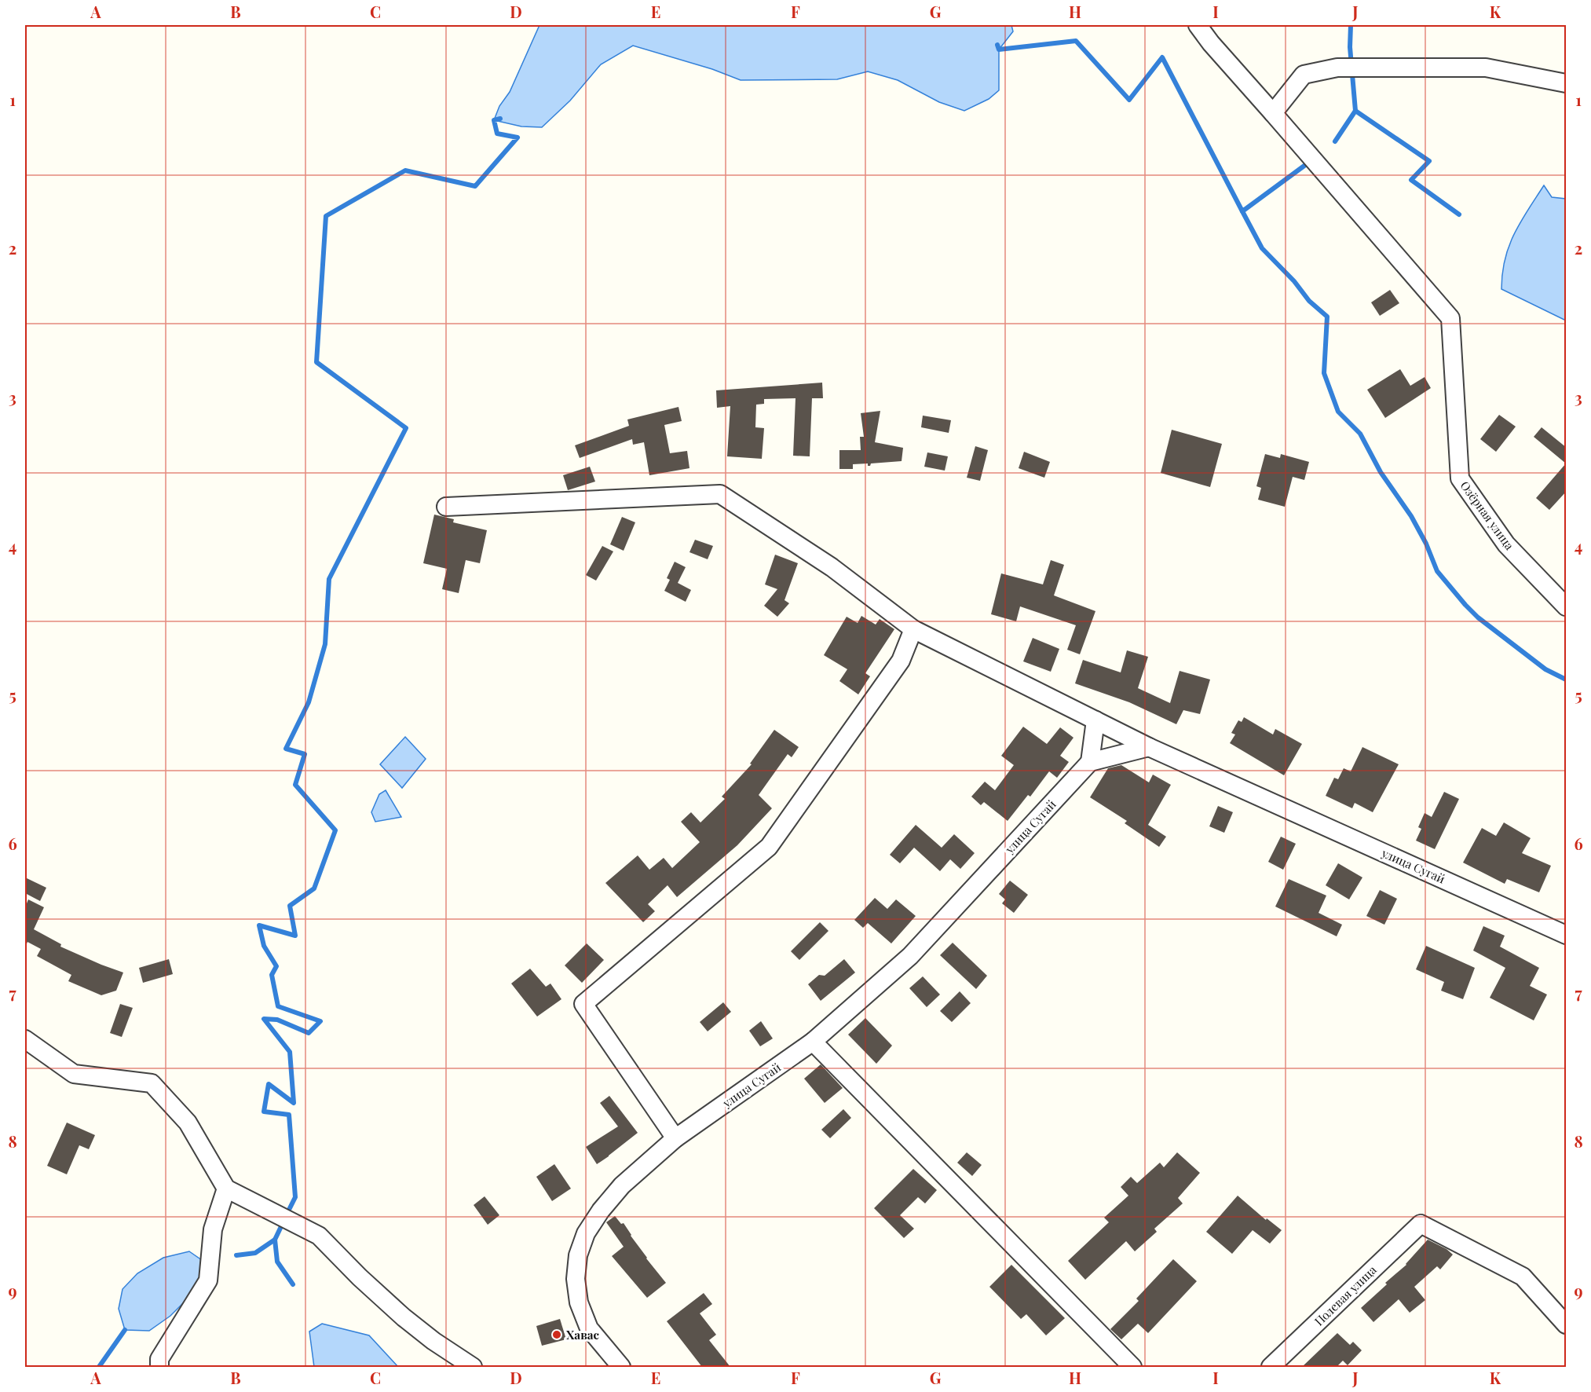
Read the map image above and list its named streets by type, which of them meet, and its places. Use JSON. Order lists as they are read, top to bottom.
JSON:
{
  "streets": {
    "street": ["Озёрная улица", "улица Сугай", "Полевая улица"]
  },
  "places": ["Хавас"],
  "grid": {
    "columns": [
      "A",
      "B",
      "C",
      "D",
      "E",
      "F",
      "G",
      "H",
      "I",
      "J",
      "K"
    ],
    "rows": [
      "1",
      "2",
      "3",
      "4",
      "5",
      "6",
      "7",
      "8",
      "9"
    ]
  }
}
